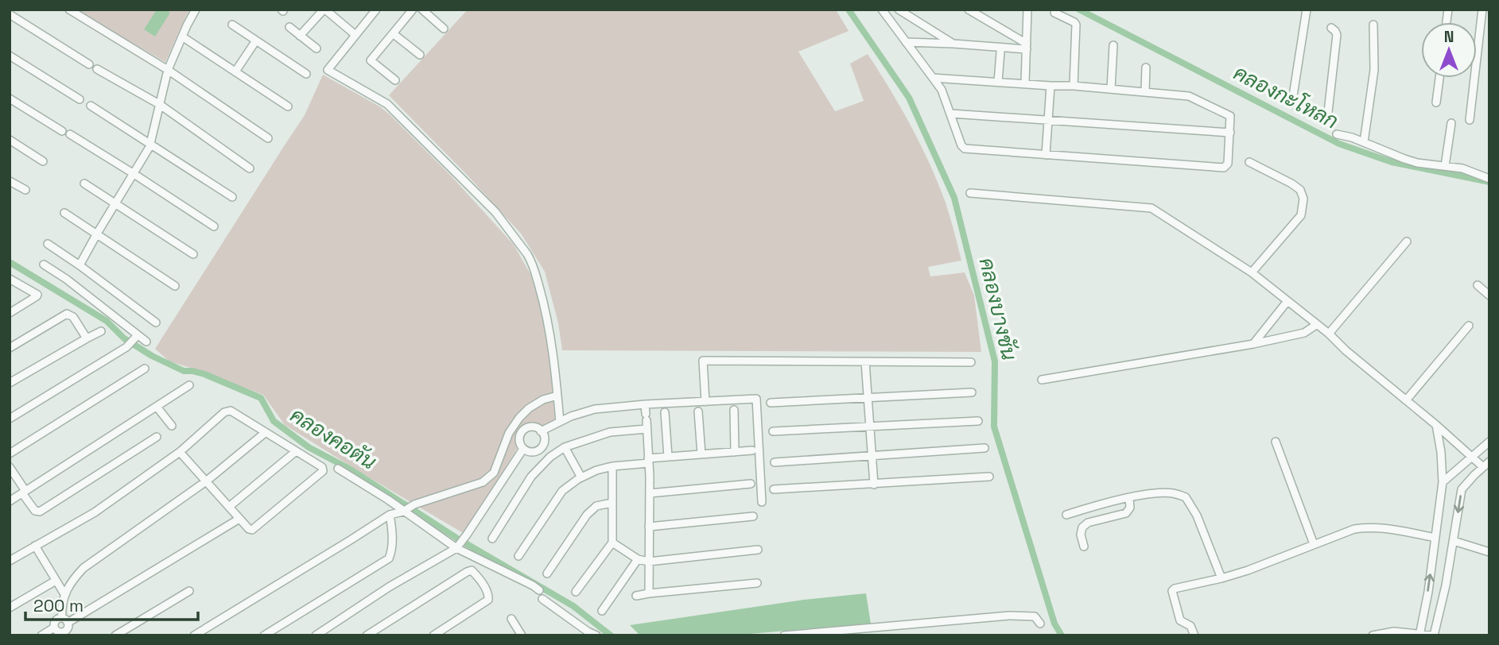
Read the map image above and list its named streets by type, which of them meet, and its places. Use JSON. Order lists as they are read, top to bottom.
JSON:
{
  "water": ["คลองกะโหลก", "คลองบางชัน", "คลองคอตัน"],
  "scale_bar": "200 m",
  "north": "top"
}
